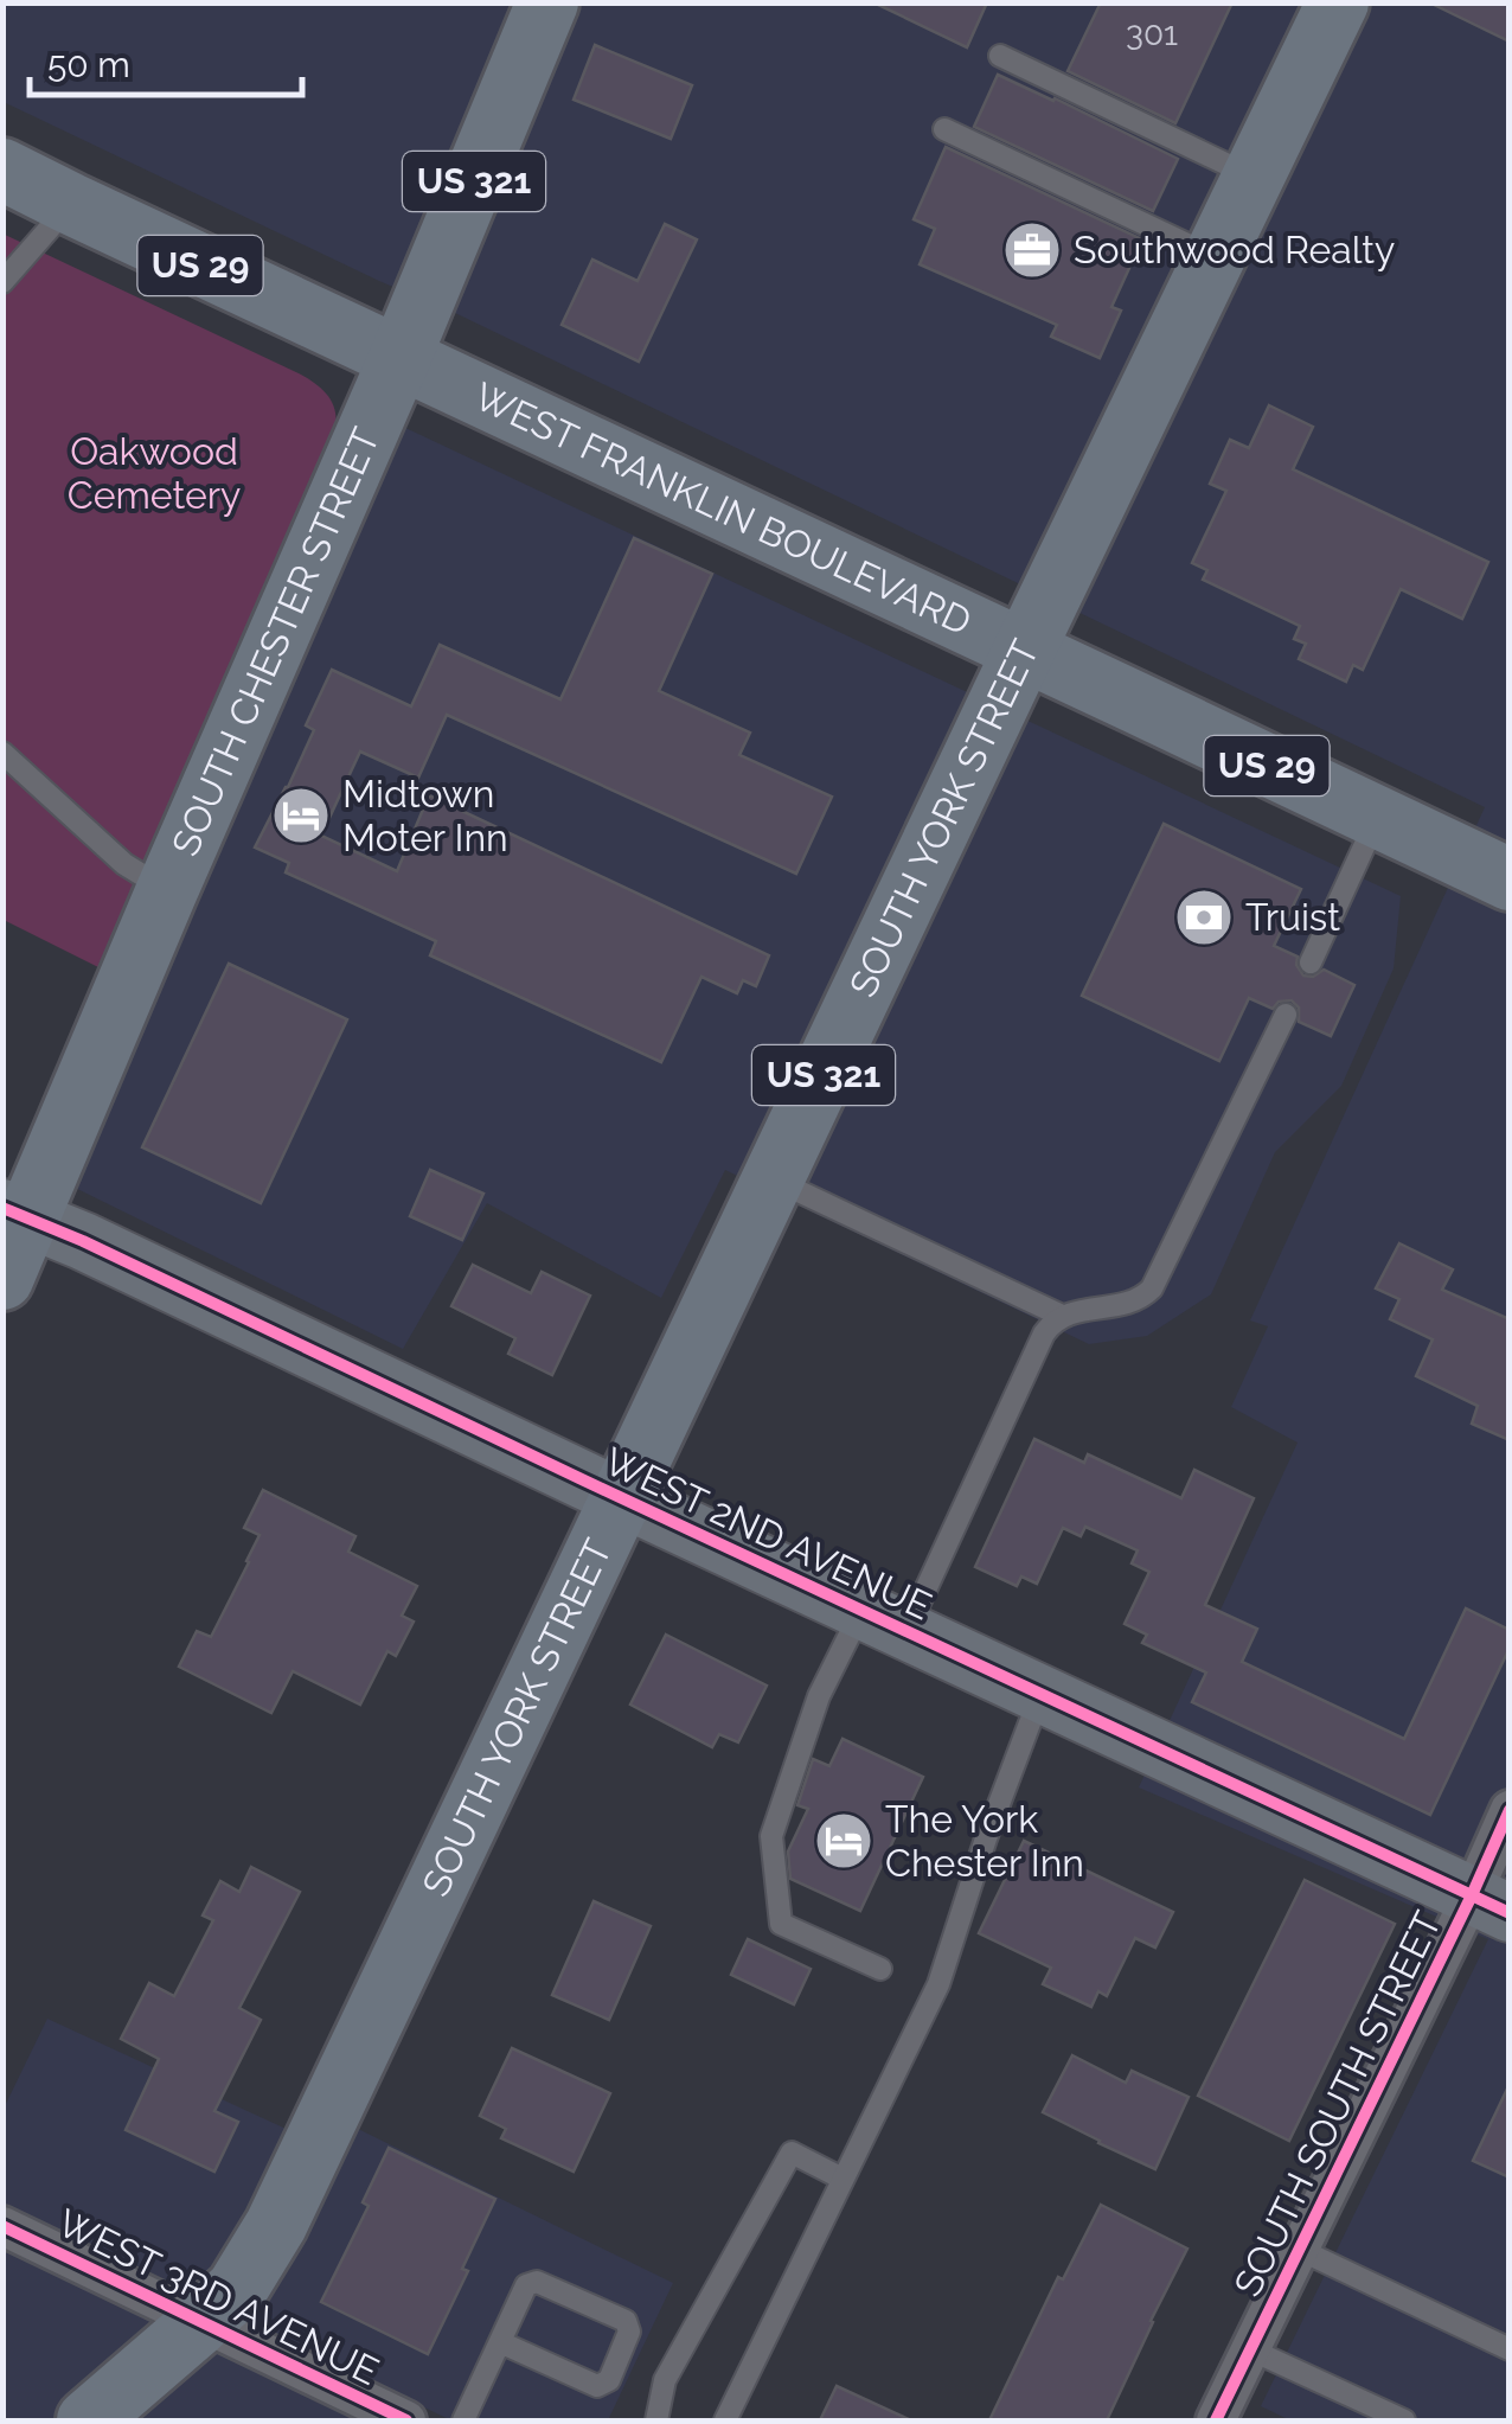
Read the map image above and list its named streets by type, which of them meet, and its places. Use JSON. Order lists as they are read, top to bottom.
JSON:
{
  "streets": {
    "main road": [
      "US 321",
      "US 29",
      "WEST FRANKLIN BOULEVARD",
      "SOUTH CHESTER STREET",
      "SOUTH YORK STREET"
    ],
    "street": ["WEST 2ND AVENUE", "SOUTH SOUTH STREET", "WEST 3RD AVENUE"]
  },
  "crossings": [
    ["WEST FRANKLIN BOULEVARD", "SOUTH CHESTER STREET"],
    ["WEST FRANKLIN BOULEVARD", "SOUTH YORK STREET"],
    ["SOUTH CHESTER STREET", "WEST 2ND AVENUE"],
    ["SOUTH YORK STREET", "WEST 2ND AVENUE"],
    ["SOUTH YORK STREET", "WEST 3RD AVENUE"],
    ["WEST 2ND AVENUE", "SOUTH SOUTH STREET"]
  ],
  "parks": ["Oakwood Cemetery"],
  "places": {
    "office": ["Southwood Realty"],
    "hotel": ["Midtown Moter Inn", "The York Chester Inn"],
    "bank": ["Truist"]
  },
  "house_numbers": ["301"],
  "scale_bar": "50 m"
}
